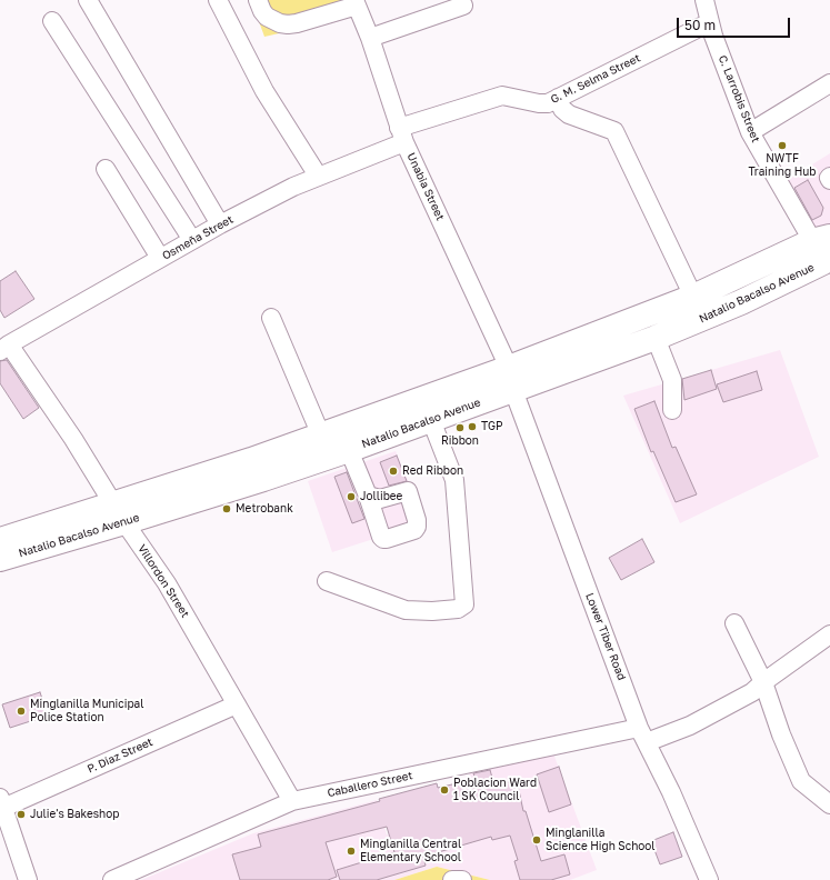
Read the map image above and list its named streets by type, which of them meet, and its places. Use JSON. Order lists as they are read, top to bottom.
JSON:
{
  "streets": {
    "highway": ["Natalio Bacalso Avenue"],
    "street": [
      "G. M. Selma Street",
      "C. Larrobis Street",
      "Unabia Street",
      "Osmeña Street",
      "Villordon Street",
      "Lower Tiber Road",
      "P. Diaz Street",
      "Caballero Street"
    ]
  },
  "crossings": [
    ["G. M. Selma Street", "C. Larrobis Street"],
    ["G. M. Selma Street", "Unabia Street"],
    ["G. M. Selma Street", "Osmeña Street"],
    ["C. Larrobis Street", "Natalio Bacalso Avenue"],
    ["Unabia Street", "Osmeña Street"],
    ["Unabia Street", "Natalio Bacalso Avenue"],
    ["Unabia Street", "Lower Tiber Road"],
    ["Osmeña Street", "Villordon Street"],
    ["Natalio Bacalso Avenue", "Villordon Street"],
    ["Natalio Bacalso Avenue", "Lower Tiber Road"],
    ["Villordon Street", "P. Diaz Street"],
    ["Villordon Street", "Caballero Street"],
    ["Lower Tiber Road", "Caballero Street"]
  ],
  "places": [
    "NWTF Training Hub",
    "TGP",
    "Ribbon",
    "Red Ribbon",
    "Jollibee",
    "Metrobank",
    "Minglanilla Municipal Police Station",
    "Poblacion Ward 1 SK Council",
    "Julie's Bakeshop",
    "Minglanilla Science High School",
    "Minglanilla Central Elementary School"
  ],
  "scale_bar": "50 m"
}
